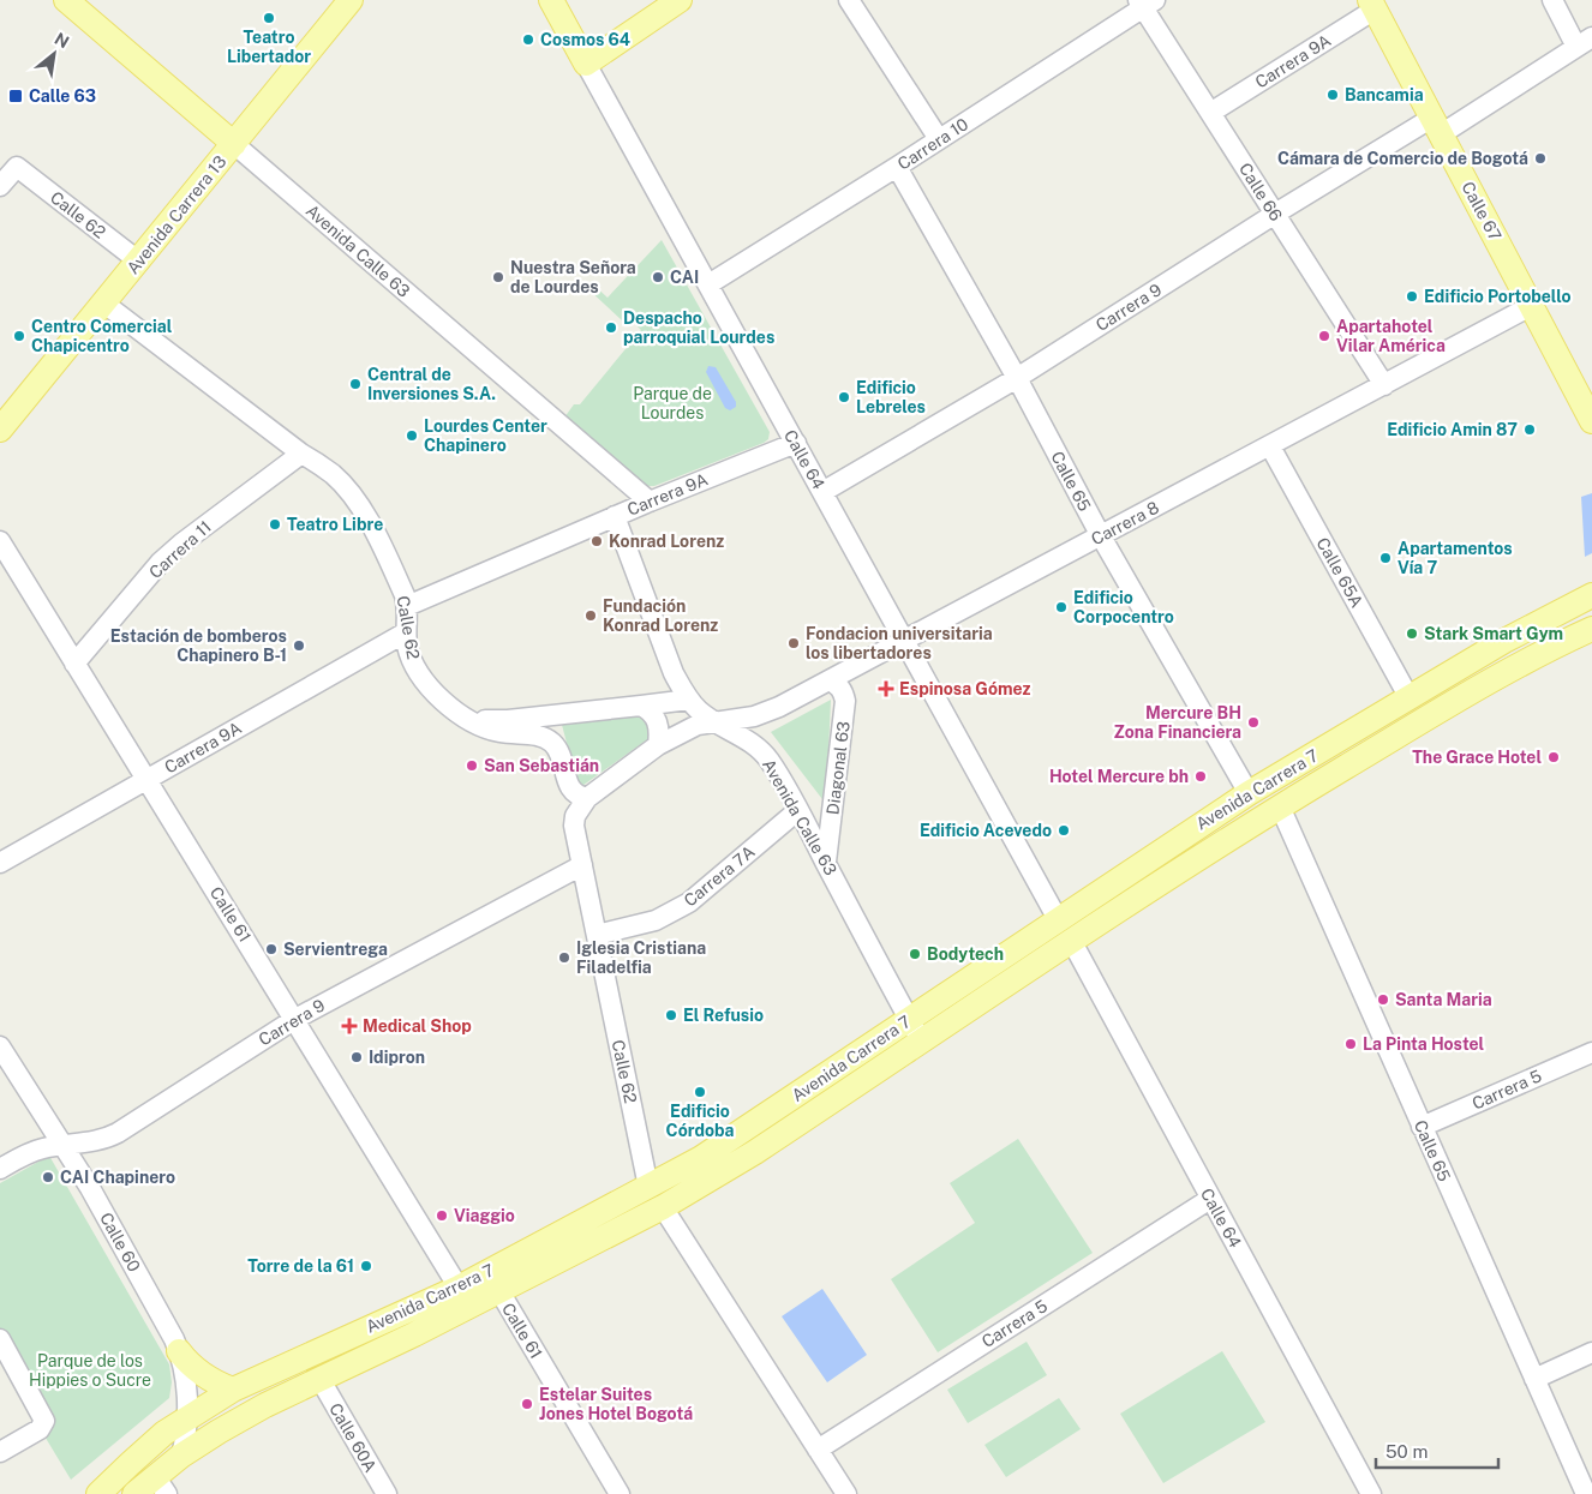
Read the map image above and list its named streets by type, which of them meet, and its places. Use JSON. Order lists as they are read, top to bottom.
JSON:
{
  "streets": {
    "main road": [
      "Calle 67",
      "Avenida Carrera 13",
      "Avenida Calle 63",
      "Calle 64",
      "Avenida Carrera 7"
    ],
    "street": [
      "Carrera 9A",
      "Carrera 10",
      "Calle 66",
      "Calle 62",
      "Carrera 9",
      "Calle 65",
      "Carrera 8",
      "Carrera 11",
      "Calle 65A",
      "Diagonal 63",
      "Carrera 7A",
      "Calle 61",
      "Carrera 5",
      "Calle 60",
      "Calle 60A"
    ]
  },
  "crossings": [
    ["Carrera 9A", "Calle 66"],
    ["Carrera 9A", "Calle 67"],
    ["Carrera 9A", "Calle 62"],
    ["Carrera 9A", "Avenida Calle 63"],
    ["Carrera 9A", "Calle 64"],
    ["Carrera 9A", "Calle 61"],
    ["Carrera 10", "Calle 66"],
    ["Carrera 10", "Calle 64"],
    ["Carrera 10", "Calle 65"],
    ["Calle 66", "Carrera 9"],
    ["Calle 66", "Carrera 8"],
    ["Calle 67", "Carrera 9"],
    ["Calle 67", "Carrera 8"],
    ["Calle 62", "Avenida Carrera 13"],
    ["Calle 62", "Carrera 9"],
    ["Calle 62", "Carrera 11"],
    ["Calle 62", "Avenida Carrera 7"],
    ["Calle 62", "Carrera 7A"],
    ["Avenida Carrera 13", "Avenida Calle 63"],
    ["Avenida Calle 63", "Carrera 8"],
    ["Avenida Calle 63", "Diagonal 63"],
    ["Avenida Calle 63", "Avenida Carrera 7"],
    ["Avenida Calle 63", "Carrera 7A"],
    ["Carrera 9", "Calle 64"],
    ["Carrera 9", "Calle 65"],
    ["Carrera 9", "Calle 61"],
    ["Carrera 9", "Calle 60"],
    ["Calle 64", "Carrera 8"],
    ["Calle 64", "Avenida Carrera 7"],
    ["Calle 64", "Carrera 5"],
    ["Calle 65", "Carrera 8"],
    ["Calle 65", "Avenida Carrera 7"],
    ["Calle 65", "Carrera 5"],
    ["Carrera 8", "Calle 65A"],
    ["Carrera 8", "Diagonal 63"],
    ["Carrera 11", "Calle 61"],
    ["Calle 65A", "Avenida Carrera 7"],
    ["Avenida Carrera 7", "Calle 61"],
    ["Avenida Carrera 7", "Calle 60"],
    ["Avenida Carrera 7", "Calle 60A"]
  ],
  "parks": ["Parque de Lourdes", "Parque de los Hippies o Sucre"],
  "places": {
    "other": [
      "Teatro Libertador",
      "Cosmos 64",
      "Bancamia",
      "Cámara de Comercio de Bogotá",
      "Nuestra Señora de Lourdes",
      "CAI",
      "Edificio Portobello",
      "Despacho parroquial Lourdes",
      "Centro Comercial Chapicentro",
      "Apartahotel Vilar América",
      "Central de Inversiones S.A.",
      "Edificio Lebreles",
      "Edificio Amin 87",
      "Lourdes Center Chapinero",
      "Teatro Libre",
      "Konrad Lorenz",
      "Apartamentos Vía 7",
      "Edificio Corpocentro",
      "Fundación Konrad Lorenz",
      "Stark Smart Gym",
      "Fondacion universitaria los libertadores",
      "Estación de bomberos Chapinero B-1",
      "Mercure BH Zona Financiera",
      "The Grace Hotel",
      "San Sebastián",
      "Hotel Mercure bh",
      "Edificio Acevedo",
      "Servientrega",
      "Bodytech",
      "Iglesia Cristiana Filadelfia",
      "Santa Maria",
      "El Refusio",
      "La Pinta Hostel",
      "Idipron",
      "Edificio Córdoba",
      "CAI Chapinero",
      "Viaggio",
      "Torre de la 61",
      "Estelar Suites Jones Hotel Bogotá"
    ],
    "transit": ["Calle 63"],
    "health": ["Espinosa Gómez", "Medical Shop"]
  },
  "scale_bar": "50 m",
  "north": "top right"
}
